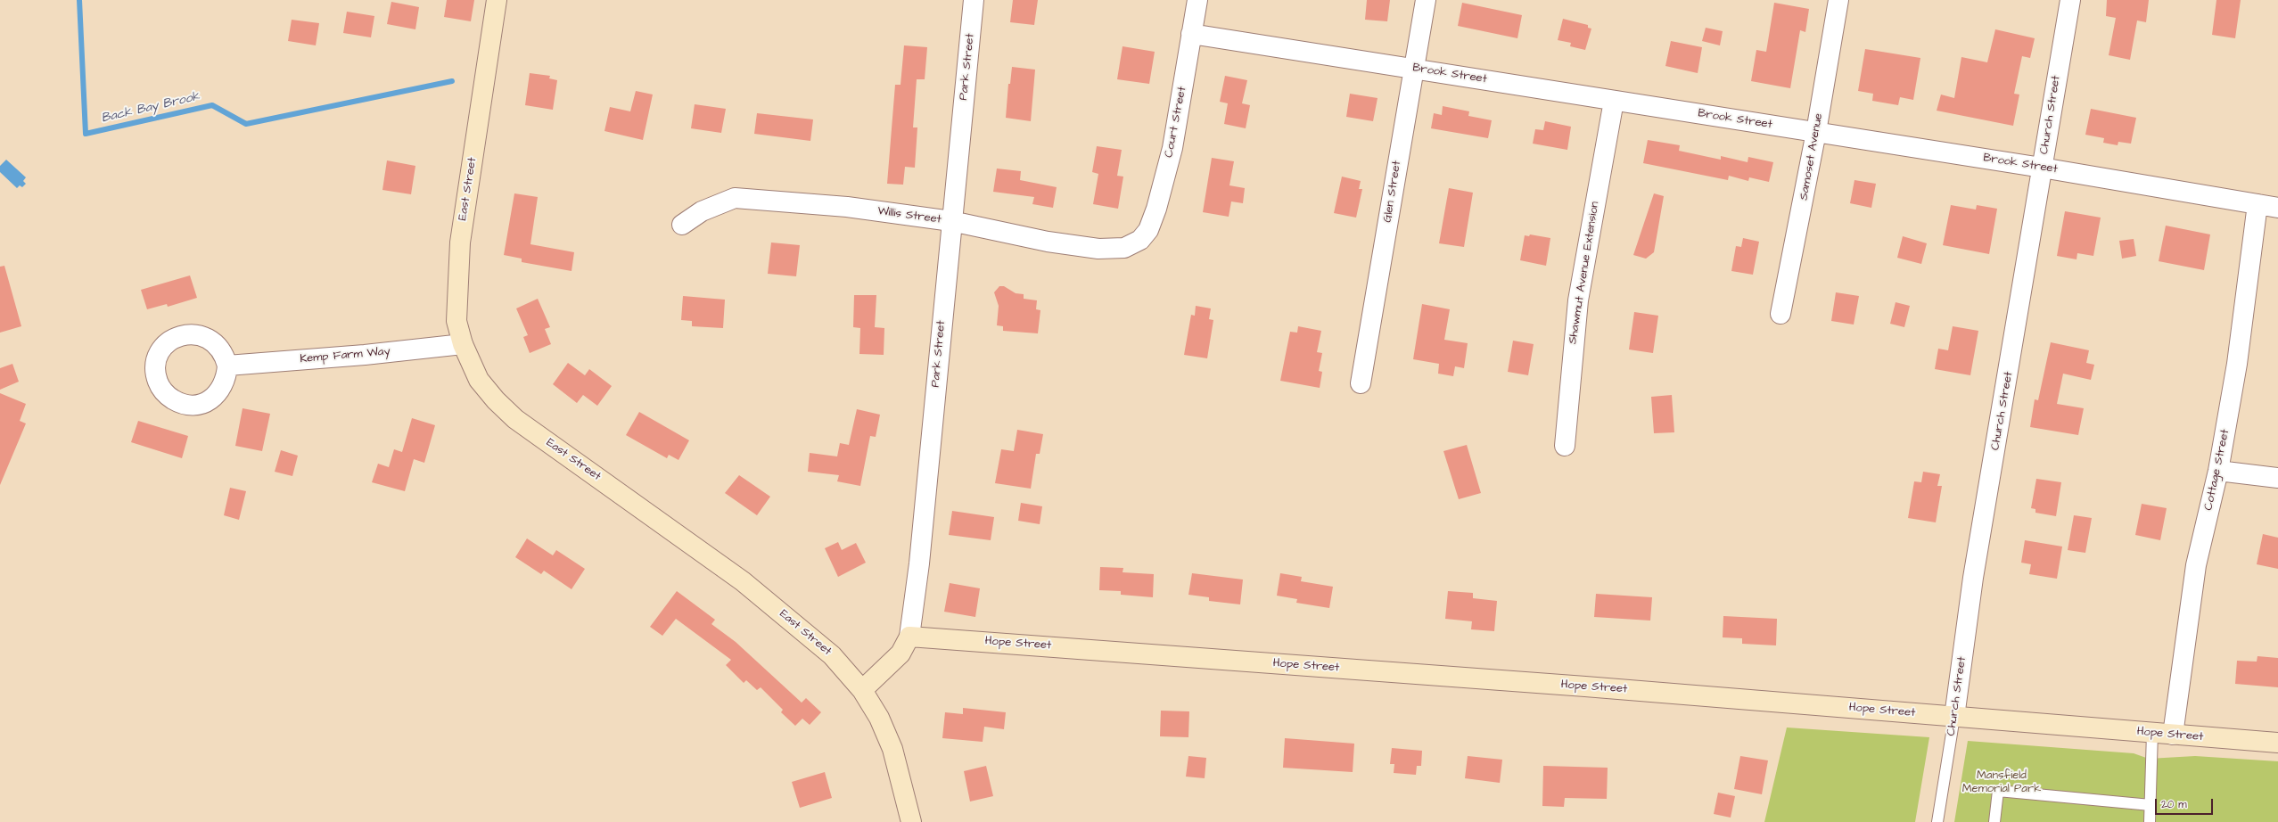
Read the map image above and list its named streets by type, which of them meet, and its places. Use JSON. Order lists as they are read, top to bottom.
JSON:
{
  "streets": {
    "main road": ["Park Street", "East Street", "Hope Street"],
    "street": [
      "Brook Street",
      "Church Street",
      "Court Street",
      "Samoset Avenue",
      "Glen Street",
      "Willis Street",
      "Shawmut Avenue Extension",
      "Kemp Farm Way",
      "Cottage Street"
    ]
  },
  "crossings": [
    ["Park Street", "East Street"],
    ["Park Street", "Willis Street"],
    ["Park Street", "Hope Street"],
    ["Brook Street", "Church Street"],
    ["Brook Street", "Court Street"],
    ["Brook Street", "Samoset Avenue"],
    ["Brook Street", "Glen Street"],
    ["Brook Street", "Shawmut Avenue Extension"],
    ["Brook Street", "Cottage Street"],
    ["Church Street", "Hope Street"],
    ["Court Street", "Willis Street"],
    ["East Street", "Kemp Farm Way"],
    ["Cottage Street", "Hope Street"]
  ],
  "water": ["Back Bay Brook"],
  "parks": ["Mansfield Memorial Park"],
  "scale_bar": "20 m"
}
